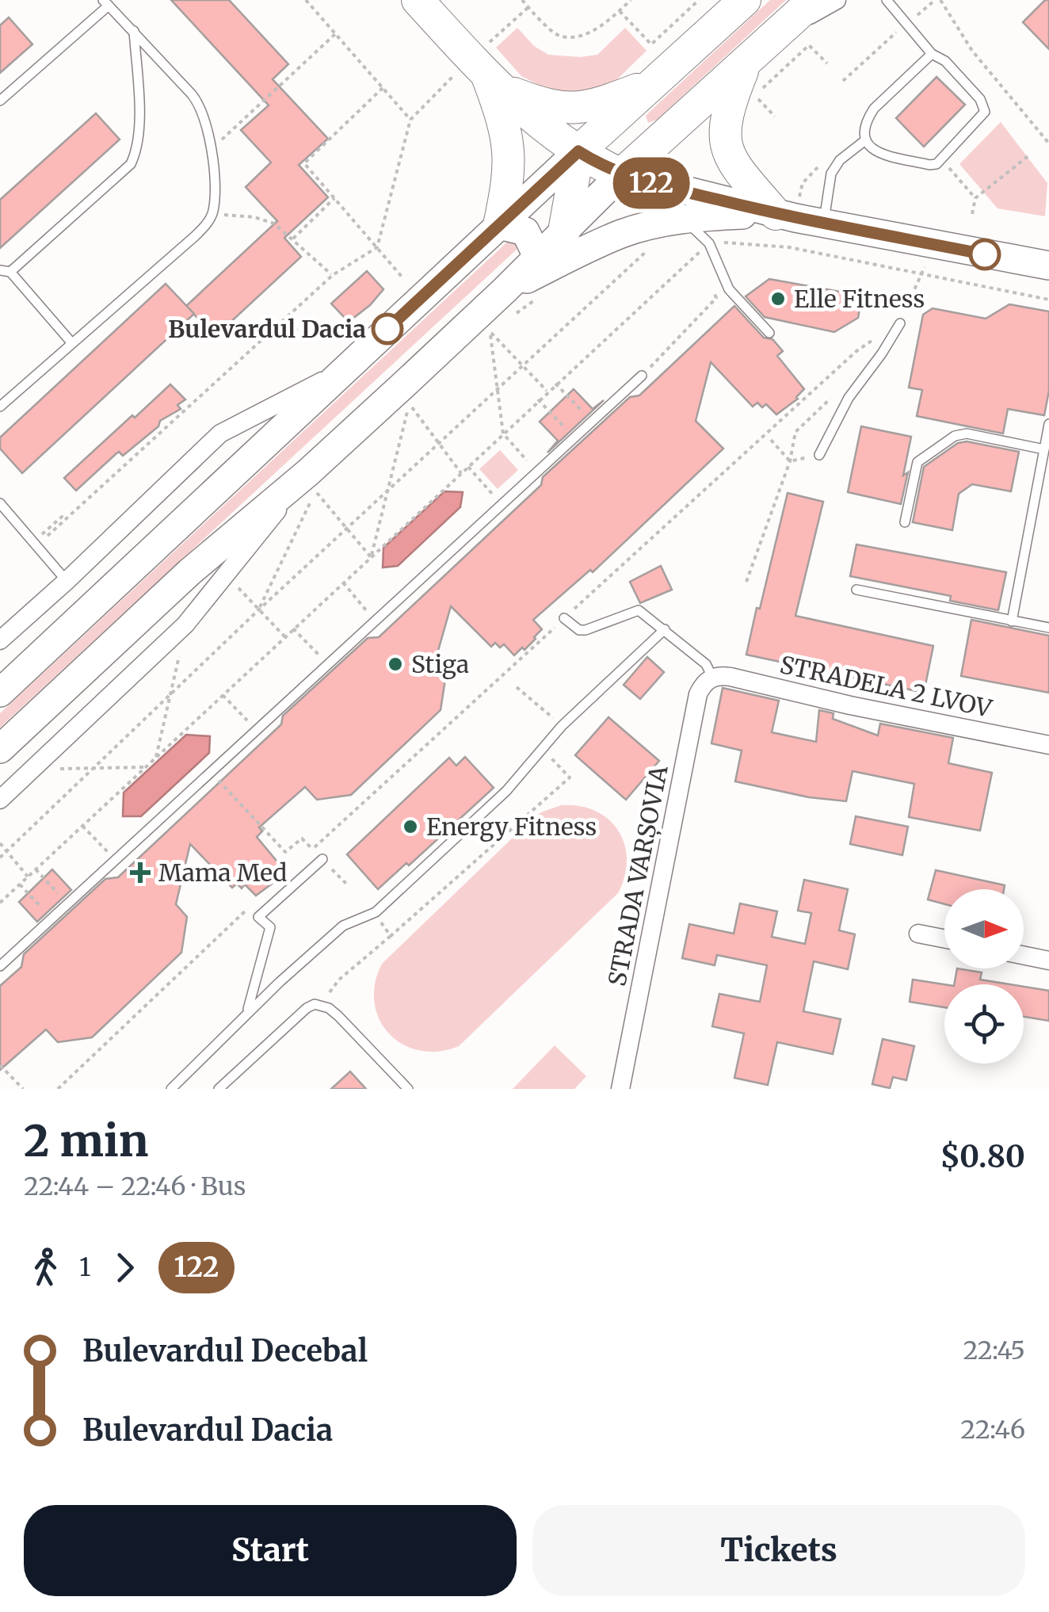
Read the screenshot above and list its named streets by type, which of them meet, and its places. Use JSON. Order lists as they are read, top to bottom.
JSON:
{
  "streets": {
    "street": ["STRADELA 2 LVOV", "STRADA VARȘOVIA"]
  },
  "crossings": [
    ["STRADELA 2 LVOV", "STRADA VARȘOVIA"]
  ],
  "places": {
    "other": [
      "Elle Fitness",
      "Bulevardul Dacia",
      "Stiga",
      "Energy Fitness"
    ],
    "health": ["Mama Med"]
  },
  "lines": ["bus line 122"],
  "north": "right",
  "page": {
    "on_map": "122",
    "heading": ["2 min", "22:44 – 22:46 · Bus", "$0.80"],
    "legs": ["1", "122"],
    "list": [
      {
        "name": "Bulevardul Decebal",
        "value": "22:45"
      },
      {
        "name": "Bulevardul Dacia",
        "value": "22:46"
      }
    ],
    "buttons": ["Start", "Tickets"]
  }
}
